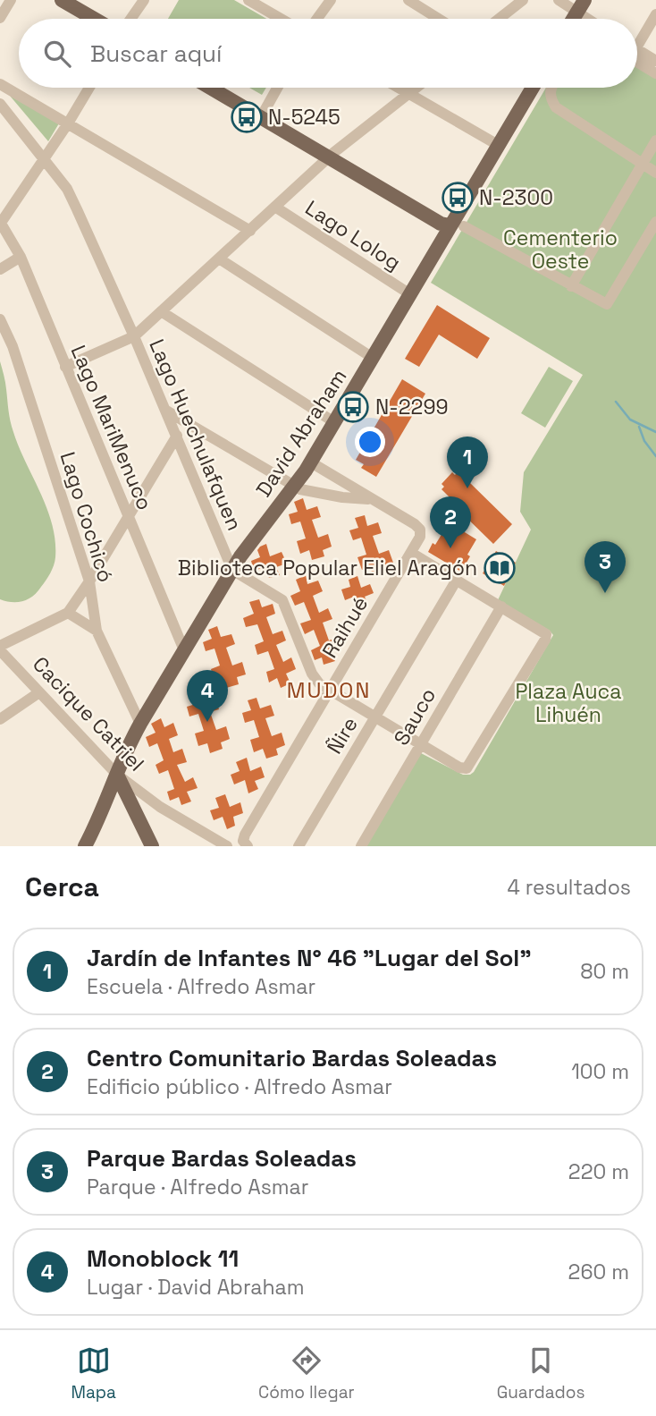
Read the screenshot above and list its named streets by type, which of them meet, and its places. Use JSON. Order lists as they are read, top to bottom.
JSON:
{
  "streets": {
    "main road": ["David Abraham"],
    "street": [
      "Lago Lolog",
      "Lago MariMenuco",
      "Lago Huechulafquen",
      "Lago Cochicó",
      "Raihué",
      "Cacique Catriel",
      "Sauco",
      "Ñire"
    ]
  },
  "crossings": [
    ["Lago Lolog", "David Abraham"],
    ["Lago MariMenuco", "David Abraham"],
    ["David Abraham", "Lago Huechulafquen"],
    ["David Abraham", "Lago Cochicó"],
    ["David Abraham", "Cacique Catriel"]
  ],
  "districts": ["MUDON"],
  "parks": ["Cementerio Oeste", "Plaza Auca Lihuén"],
  "places": {
    "bus stop": ["N-5245", "N-2300", "N-2299"],
    "library": ["Biblioteca Popular Eliel Aragón"]
  },
  "page": {
    "search": "Buscar aquí",
    "pins": [
      "1",
      "2",
      "3",
      "4"
    ],
    "heading": ["Cerca", "4 resultados"],
    "list": [
      {
        "mark": "1",
        "name": "Jardín de Infantes N° 46 \"Lugar del Sol\"",
        "note": "Escuela · Alfredo Asmar",
        "value": "80 m"
      },
      {
        "mark": "2",
        "name": "Centro Comunitario Bardas Soleadas",
        "note": "Edificio público · Alfredo Asmar",
        "value": "100 m"
      },
      {
        "mark": "3",
        "name": "Parque Bardas Soleadas",
        "note": "Parque · Alfredo Asmar",
        "value": "220 m"
      },
      {
        "mark": "4",
        "name": "Monoblock 11",
        "note": "Lugar · David Abraham",
        "value": "260 m"
      }
    ],
    "nav": ["Mapa", "Cómo llegar", "Guardados"]
  }
}
